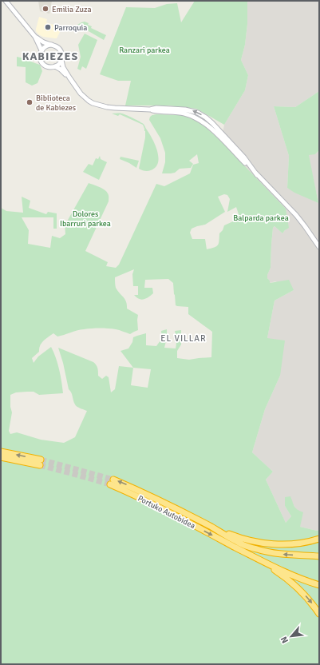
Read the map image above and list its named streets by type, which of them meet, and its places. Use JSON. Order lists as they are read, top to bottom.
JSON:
{
  "streets": {
    "highway": ["Portuko Autobidea"]
  },
  "districts": ["KABIEZES", "EL VILLAR"],
  "parks": ["Ranzari parkea", "Dolores Ibarruri parkea", "Balparda parkea"],
  "places": ["Emilia Zuza", "Parroquia", "Biblioteca de Kabiezes"],
  "north": "bottom left"
}
